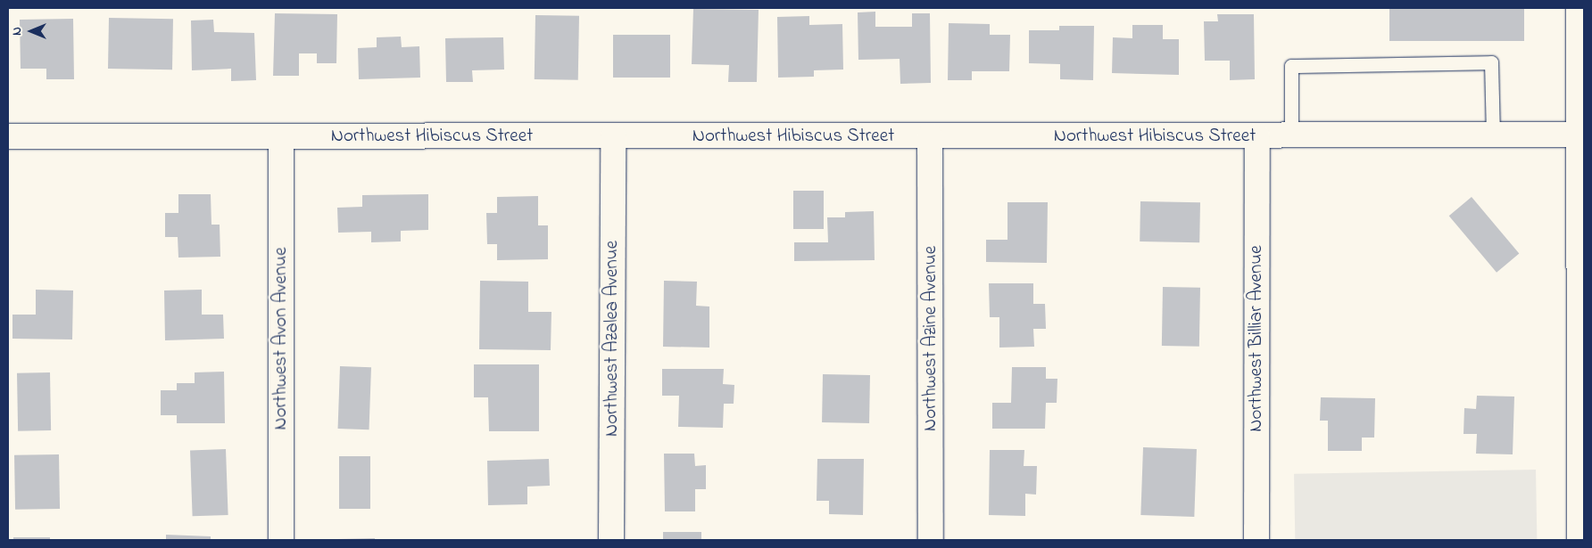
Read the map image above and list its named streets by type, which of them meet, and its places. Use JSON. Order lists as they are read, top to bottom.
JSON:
{
  "streets": {
    "street": [
      "Northwest Hibiscus Street",
      "Northwest Avon Avenue",
      "Northwest Azalea Avenue",
      "Northwest Azine Avenue",
      "Northwest Billiar Avenue"
    ]
  },
  "crossings": [
    ["Northwest Hibiscus Street", "Northwest Avon Avenue"],
    ["Northwest Hibiscus Street", "Northwest Azalea Avenue"],
    ["Northwest Hibiscus Street", "Northwest Azine Avenue"],
    ["Northwest Hibiscus Street", "Northwest Billiar Avenue"]
  ],
  "north": "left"
}
